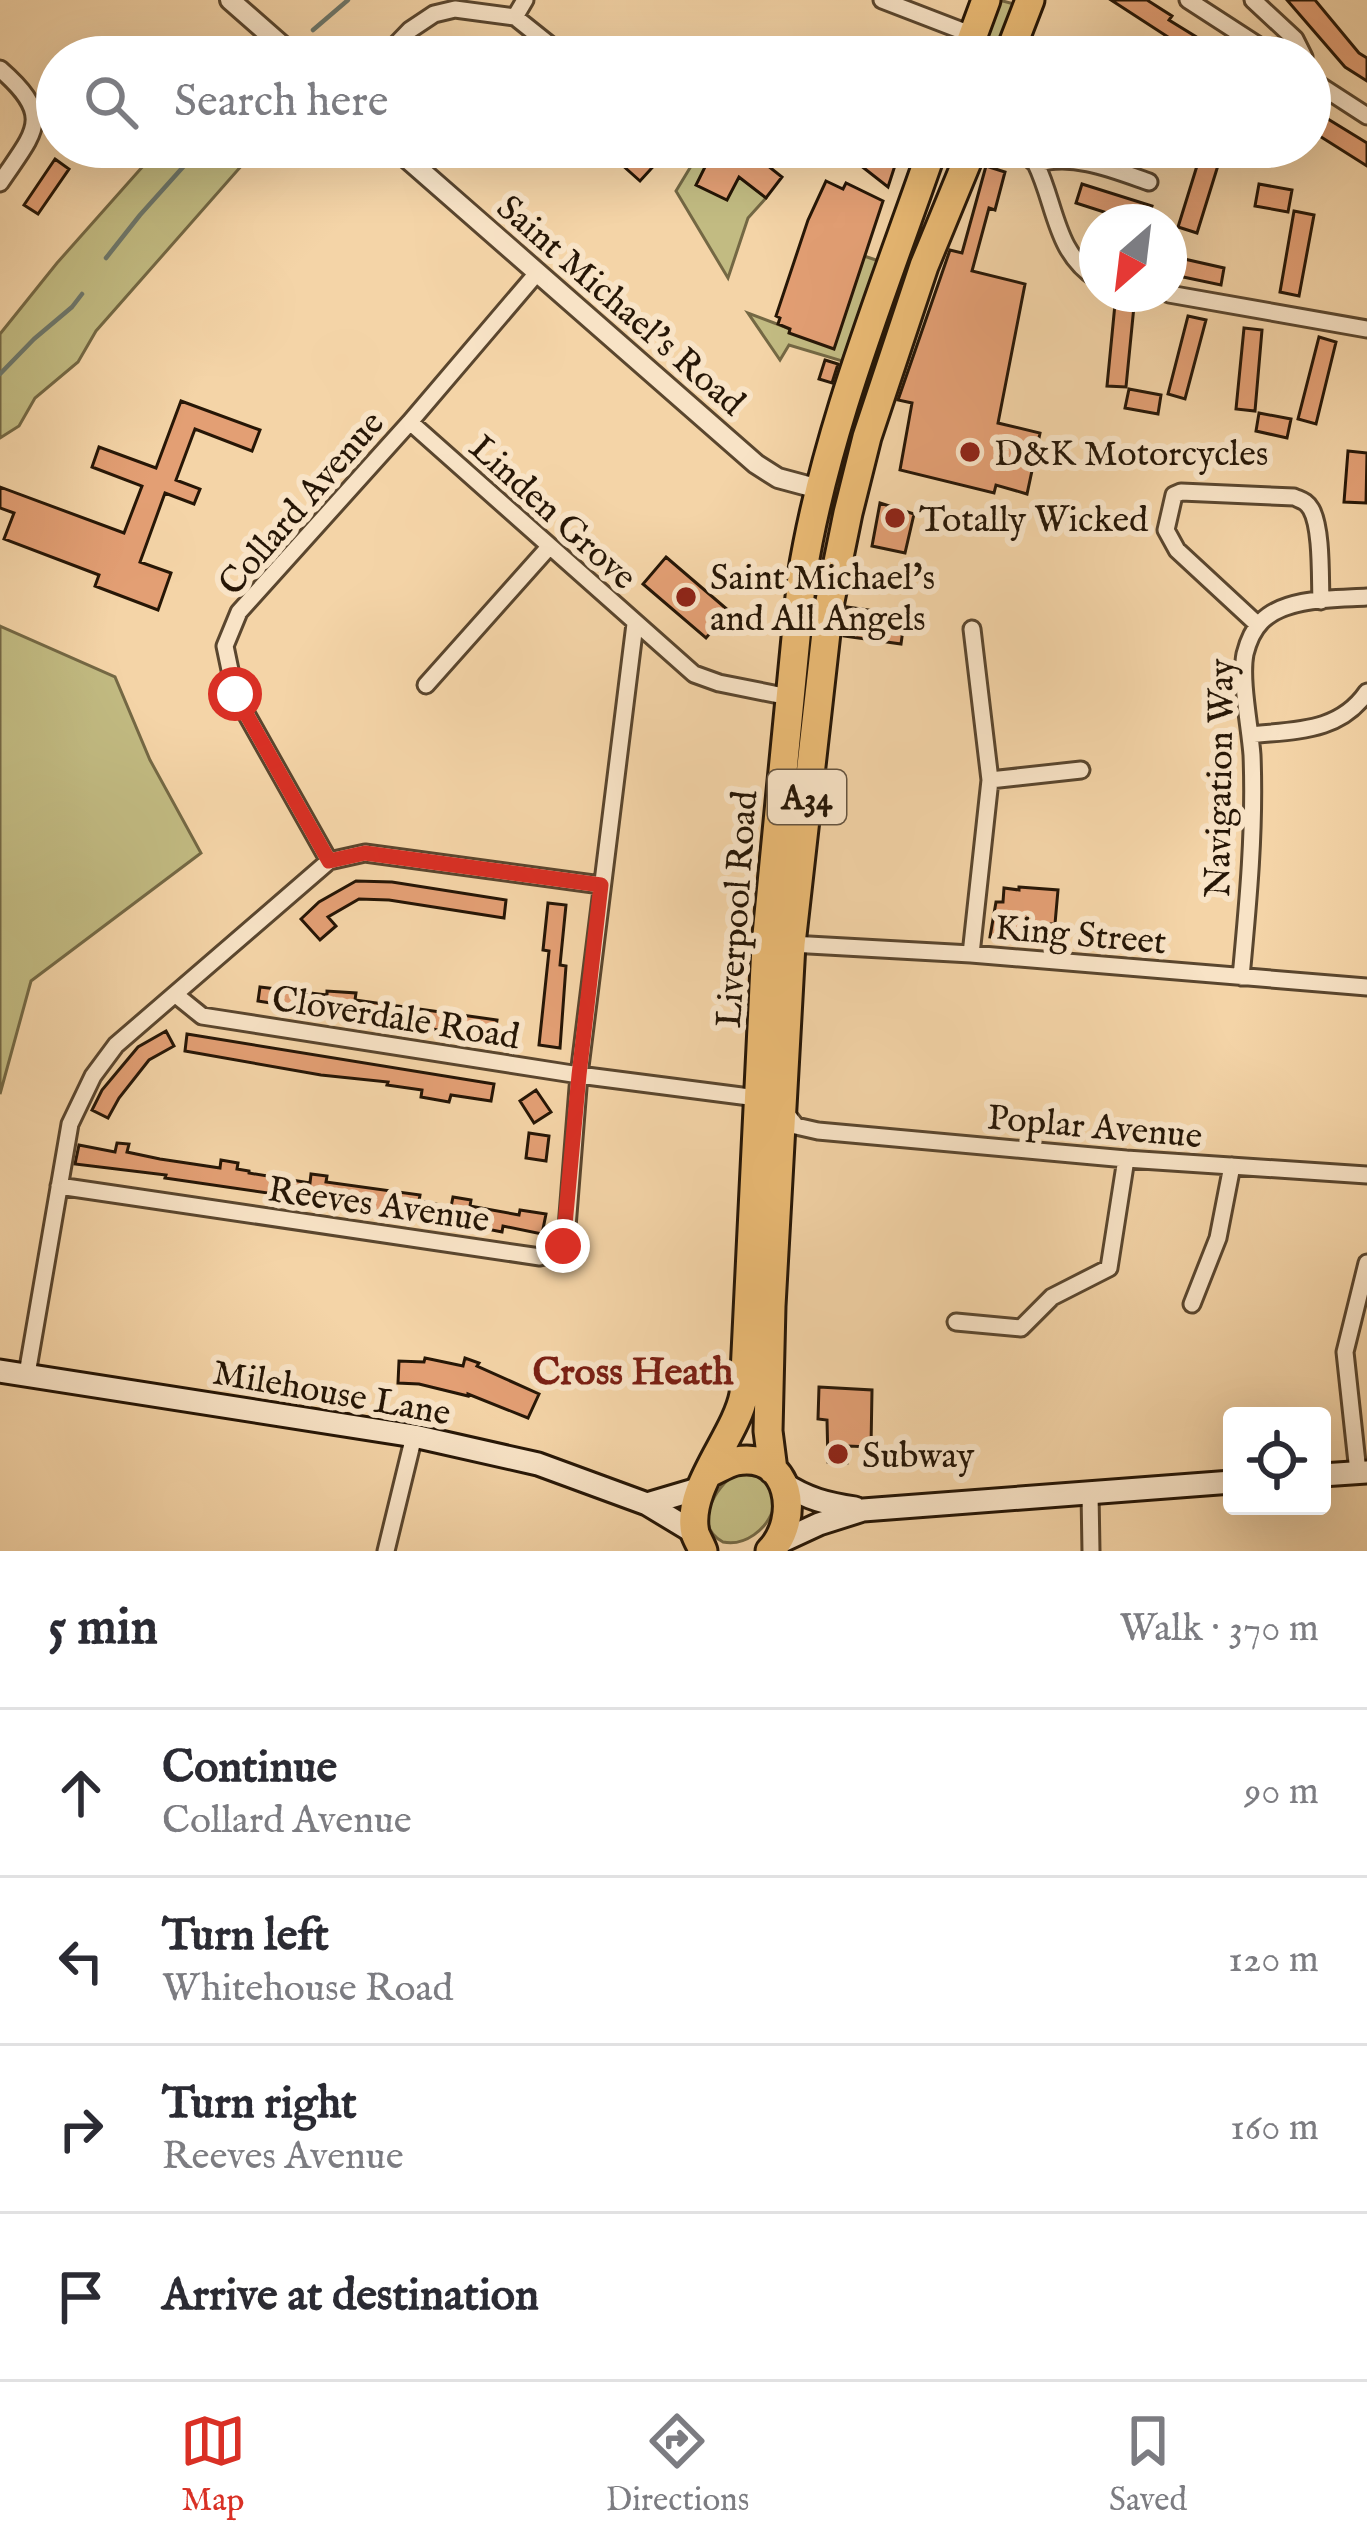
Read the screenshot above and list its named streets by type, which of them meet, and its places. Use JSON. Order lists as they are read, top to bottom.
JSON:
{
  "streets": {
    "highway": ["A34", "Liverpool Road"],
    "main road": ["Milehouse Lane"],
    "street": [
      "Saint Michael's Road",
      "Collard Avenue",
      "Linden Grove",
      "Navigation Way",
      "King Street",
      "Cloverdale Road",
      "Poplar Avenue",
      "Reeves Avenue"
    ]
  },
  "crossings": [
    ["Saint Michael's Road", "Collard Avenue"],
    ["Saint Michael's Road", "A34"],
    ["Saint Michael's Road", "Liverpool Road"],
    ["Collard Avenue", "Linden Grove"],
    ["Linden Grove", "Liverpool Road"],
    ["Linden Grove", "Reeves Avenue"],
    ["Navigation Way", "King Street"],
    ["A34", "Liverpool Road"],
    ["Liverpool Road", "King Street"],
    ["Liverpool Road", "Cloverdale Road"],
    ["Liverpool Road", "Poplar Avenue"],
    ["Liverpool Road", "Milehouse Lane"],
    ["Cloverdale Road", "Poplar Avenue"],
    ["Cloverdale Road", "Reeves Avenue"]
  ],
  "districts": ["Cross Heath"],
  "places": [
    "D&K Motorcycles",
    "Totally Wicked",
    "Saint Michael's and All Angels",
    "Subway"
  ],
  "north": "bottom left",
  "page": {
    "search": "Search here",
    "heading": ["5 min", "Walk · 370 m"],
    "list": [
      ["Continue", "Collard Avenue", "90 m"],
      ["Turn left", "Whitehouse Road", "120 m"],
      ["Turn right", "Reeves Avenue", "160 m"],
      "Arrive at destination"
    ],
    "nav": ["Map", "Directions", "Saved"]
  }
}
